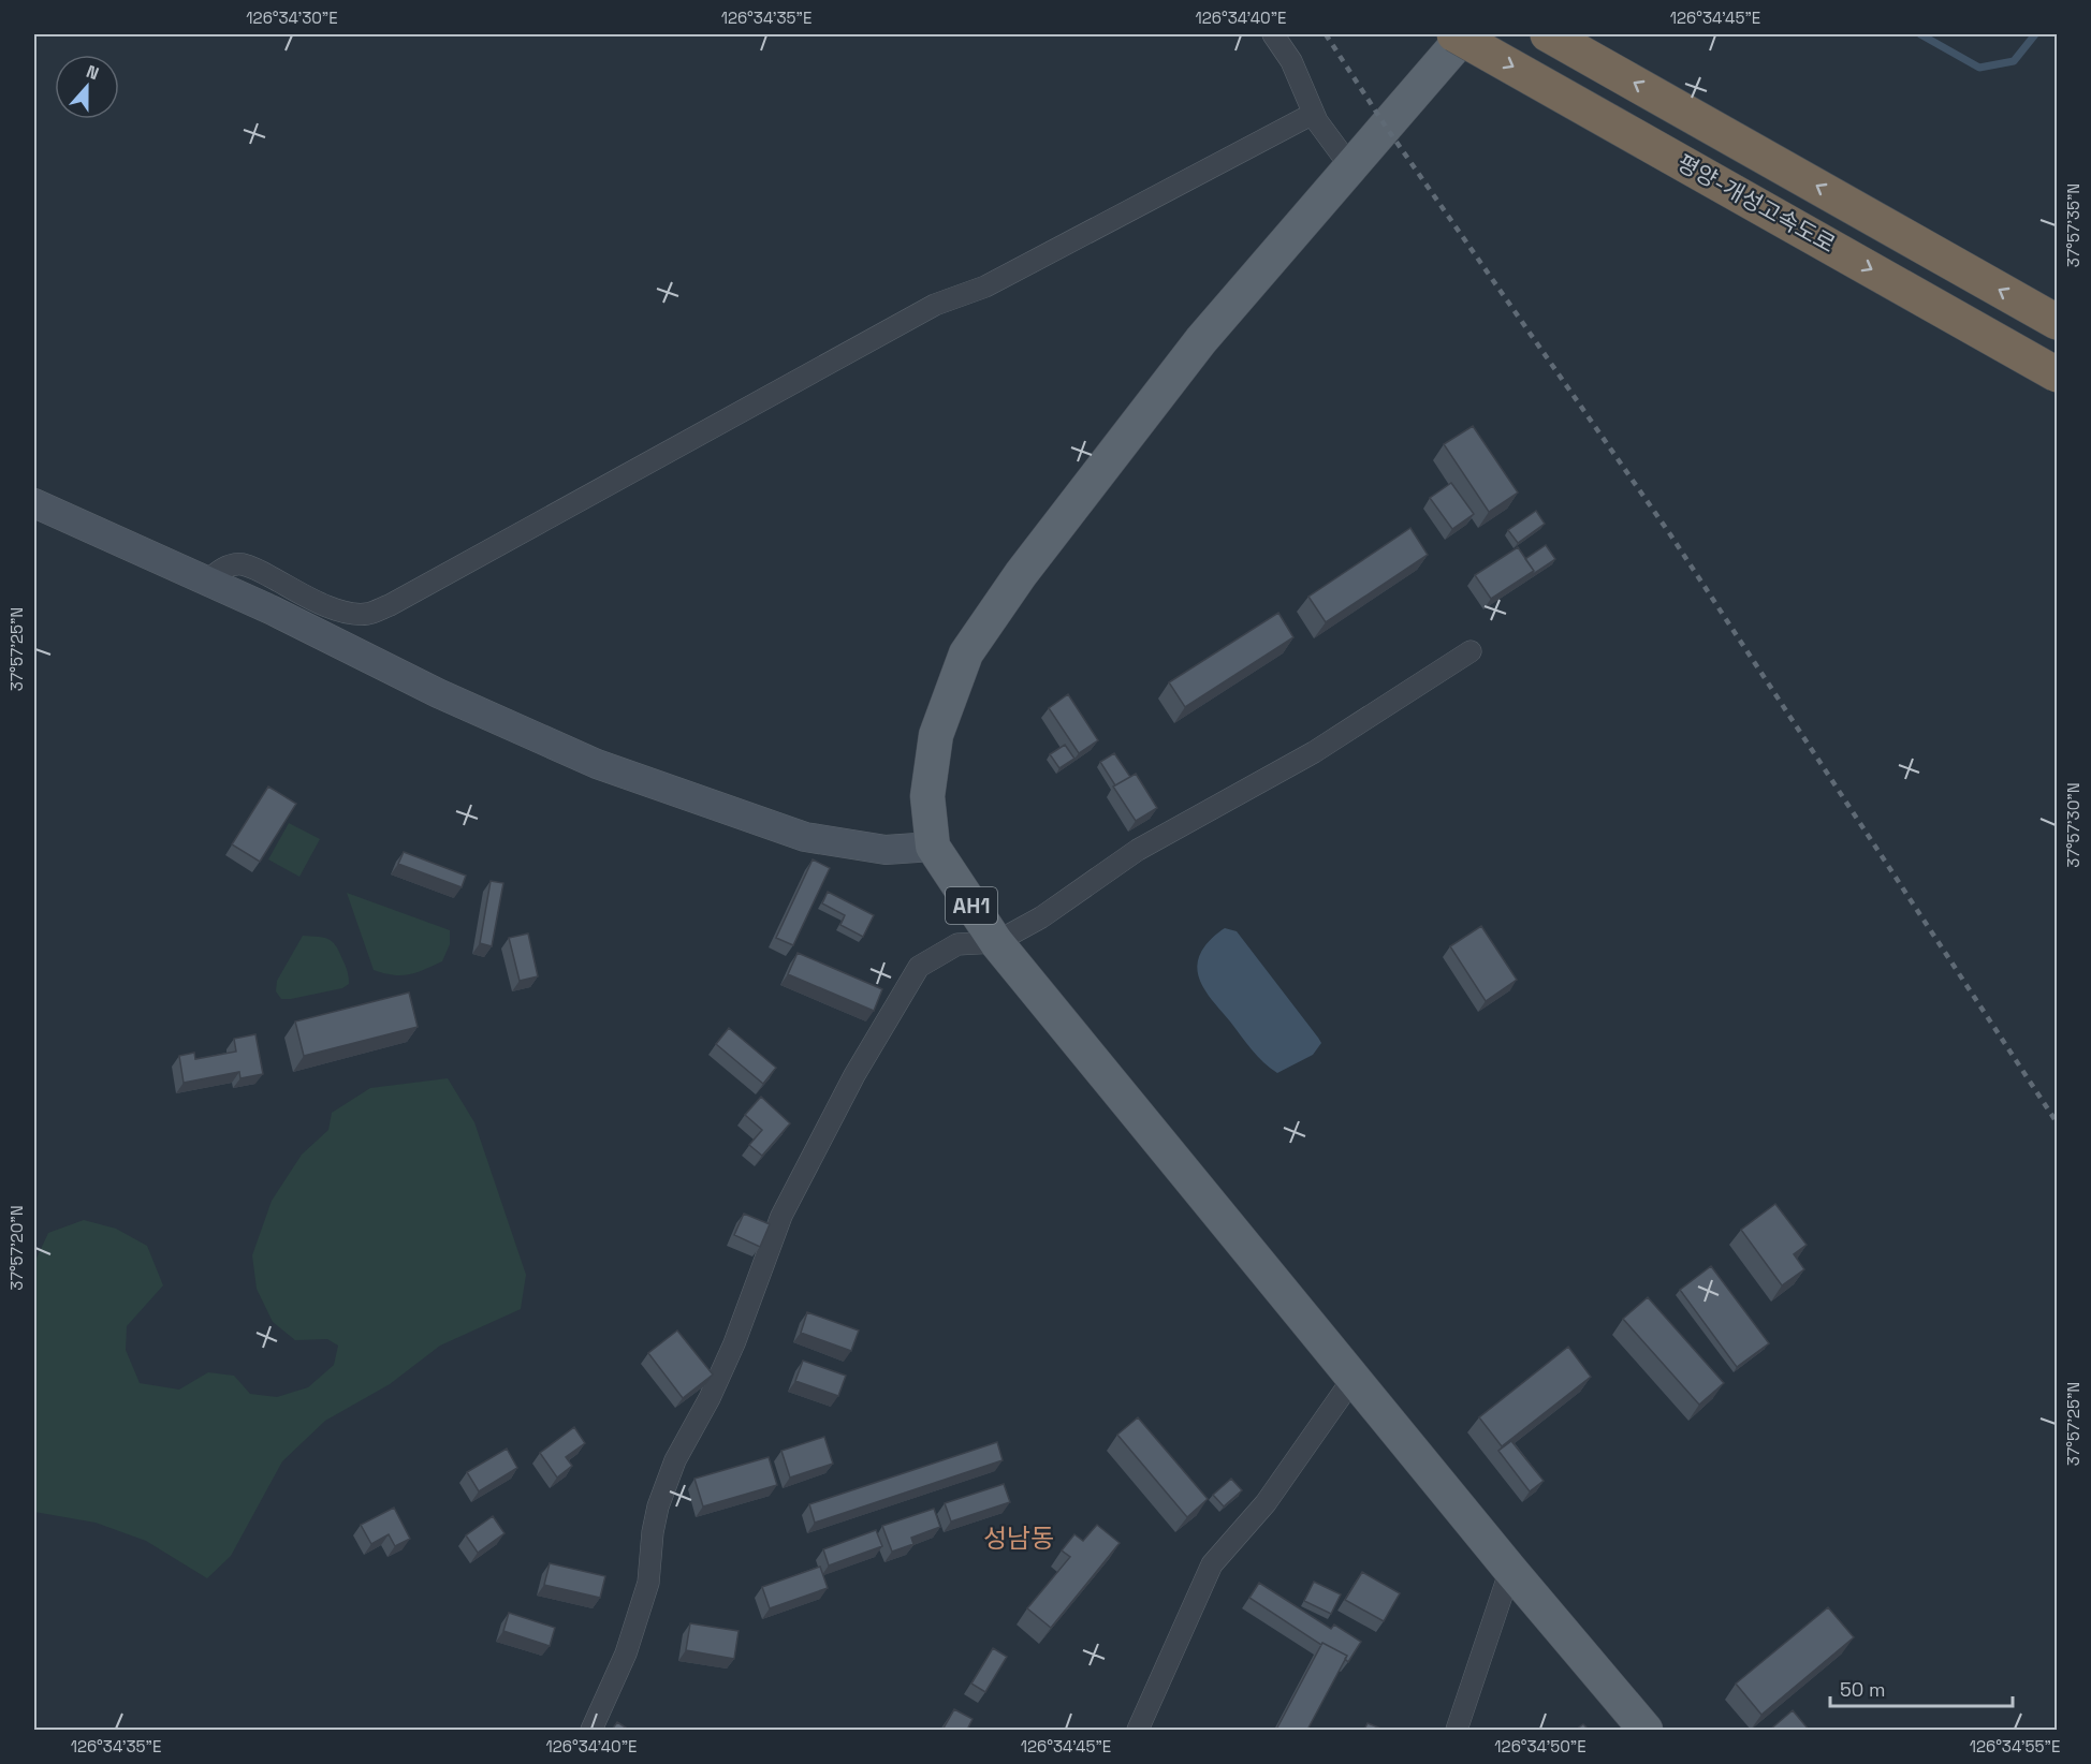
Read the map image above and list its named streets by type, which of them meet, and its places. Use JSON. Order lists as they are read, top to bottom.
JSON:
{
  "streets": {
    "highway": ["평양-개성고속도로"],
    "main road": ["AH1"]
  },
  "districts": ["성남동"],
  "scale_bar": "50 m",
  "north": "top",
  "coordinates": [
    "126°34'30\"E",
    "126°34'35\"E",
    "126°34'40\"E",
    "126°34'45\"E",
    "37°57'35\"N",
    "37°57'25\"N",
    "37°57'30\"N",
    "37°57'20\"N",
    "126°34'50\"E",
    "126°34'55\"E"
  ]
}
